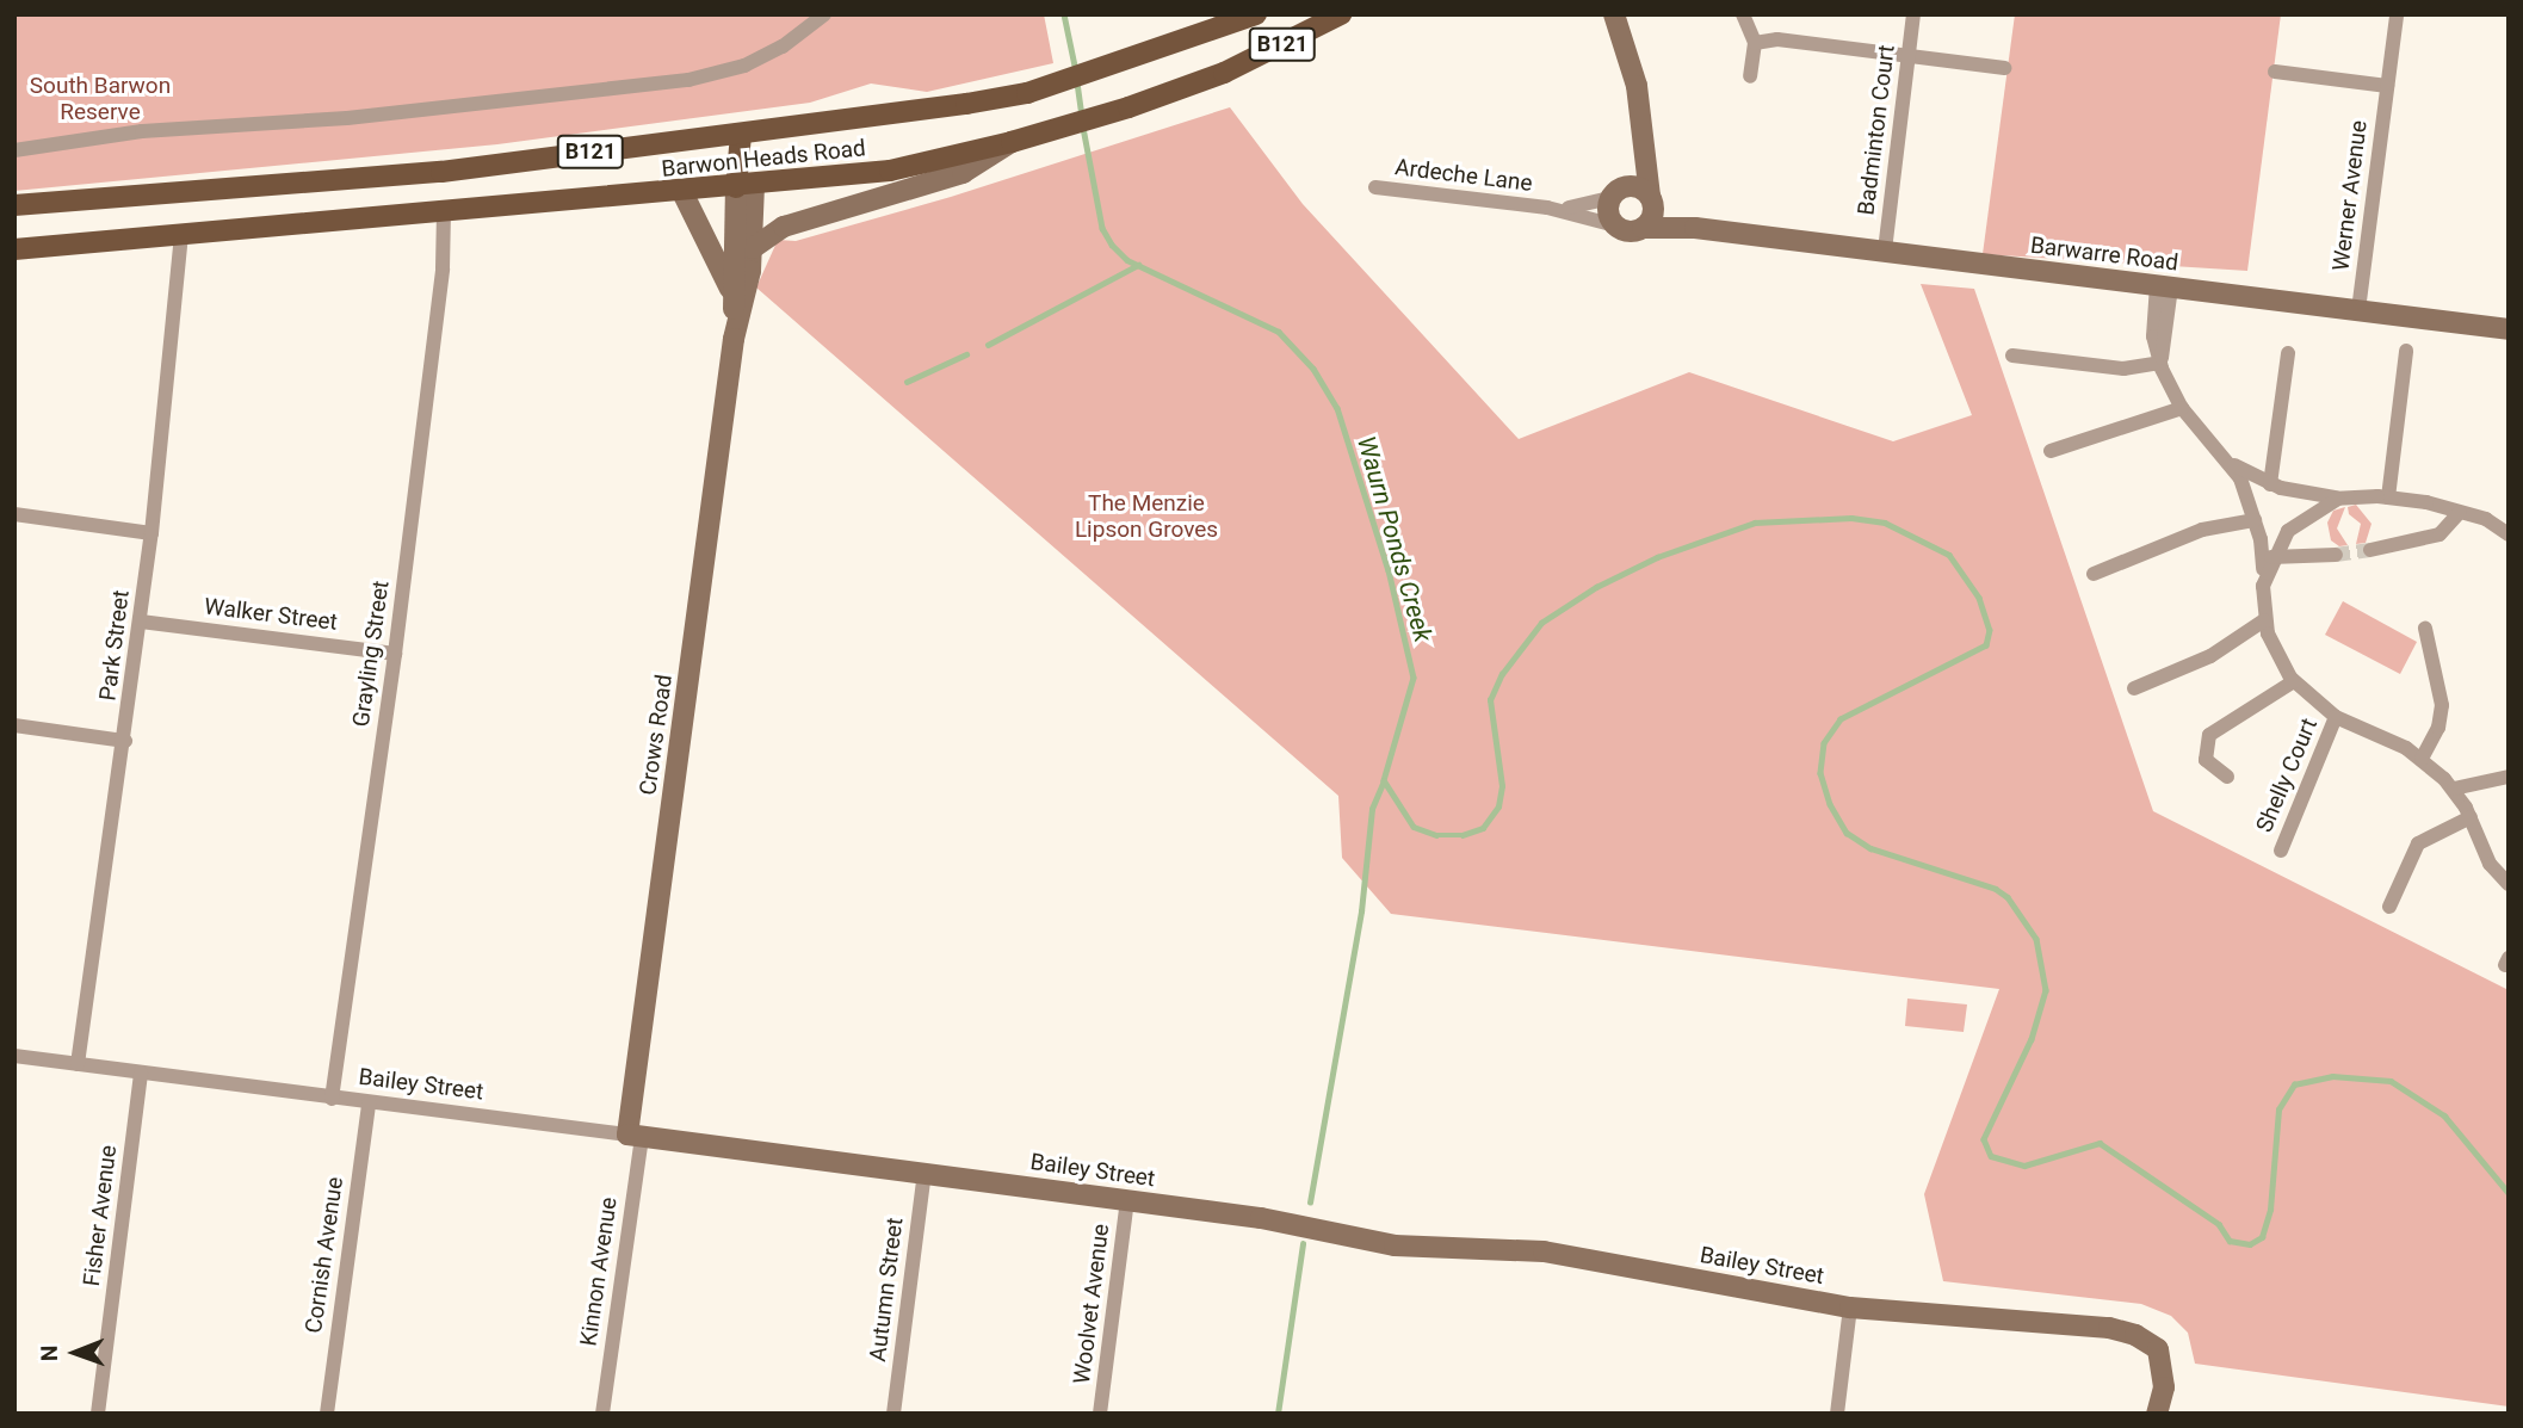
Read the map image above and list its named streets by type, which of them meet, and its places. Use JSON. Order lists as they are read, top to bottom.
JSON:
{
  "streets": {
    "main road": ["B121", "Barwon Heads Road"],
    "street": [
      "Badminton Court",
      "Ardeche Lane",
      "Werner Avenue",
      "Barwarre Road",
      "Walker Street",
      "Park Street",
      "Grayling Street",
      "Crows Road",
      "Shelly Court",
      "Bailey Street",
      "Fisher Avenue",
      "Cornish Avenue",
      "Kinnon Avenue",
      "Autumn Street",
      "Woolvet Avenue"
    ]
  },
  "crossings": [
    ["Badminton Court", "Barwarre Road"],
    ["Barwon Heads Road", "Park Street"],
    ["Barwon Heads Road", "Grayling Street"],
    ["Barwon Heads Road", "Crows Road"],
    ["Ardeche Lane", "Barwarre Road"],
    ["Werner Avenue", "Barwarre Road"],
    ["Walker Street", "Park Street"],
    ["Walker Street", "Grayling Street"],
    ["Park Street", "Bailey Street"],
    ["Grayling Street", "Bailey Street"],
    ["Crows Road", "Bailey Street"],
    ["Crows Road", "Kinnon Avenue"],
    ["Bailey Street", "Fisher Avenue"],
    ["Bailey Street", "Cornish Avenue"],
    ["Bailey Street", "Kinnon Avenue"],
    ["Bailey Street", "Autumn Street"],
    ["Bailey Street", "Woolvet Avenue"]
  ],
  "water": ["Waurn Ponds Creek"],
  "parks": ["South Barwon Reserve", "The Menzie Lipson Groves"],
  "north": "left"
}
